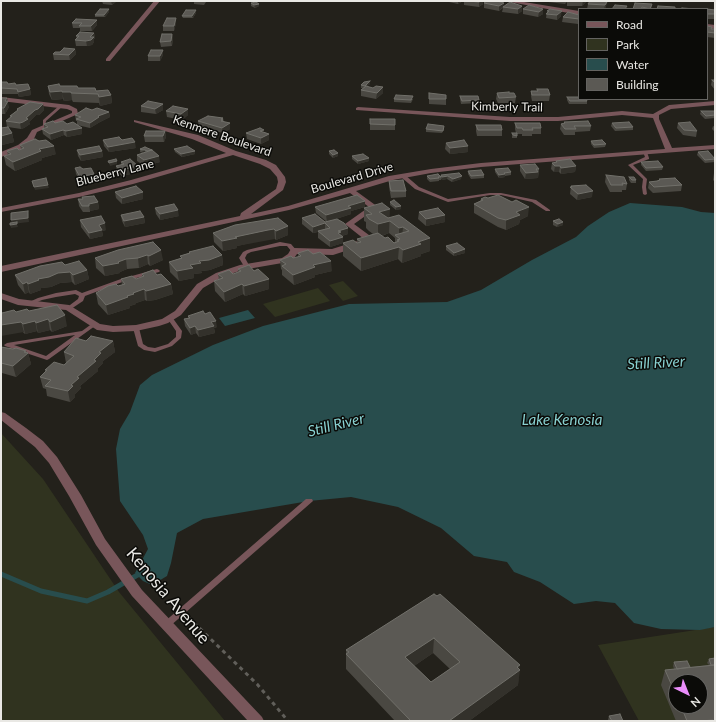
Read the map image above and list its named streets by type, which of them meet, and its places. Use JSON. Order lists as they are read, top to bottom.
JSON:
{
  "streets": {
    "street": [
      "Kimberly Trail",
      "Kenmere Boulevard",
      "Blueberry Lane",
      "Boulevard Drive",
      "Kenosia Avenue"
    ]
  },
  "crossings": [
    ["Kenmere Boulevard", "Blueberry Lane"],
    ["Kenmere Boulevard", "Boulevard Drive"]
  ],
  "water": ["Still River", "Lake Kenosia"],
  "legend": [
    "Road",
    "Park",
    "Water",
    "Building"
  ],
  "north": "bottom right"
}
